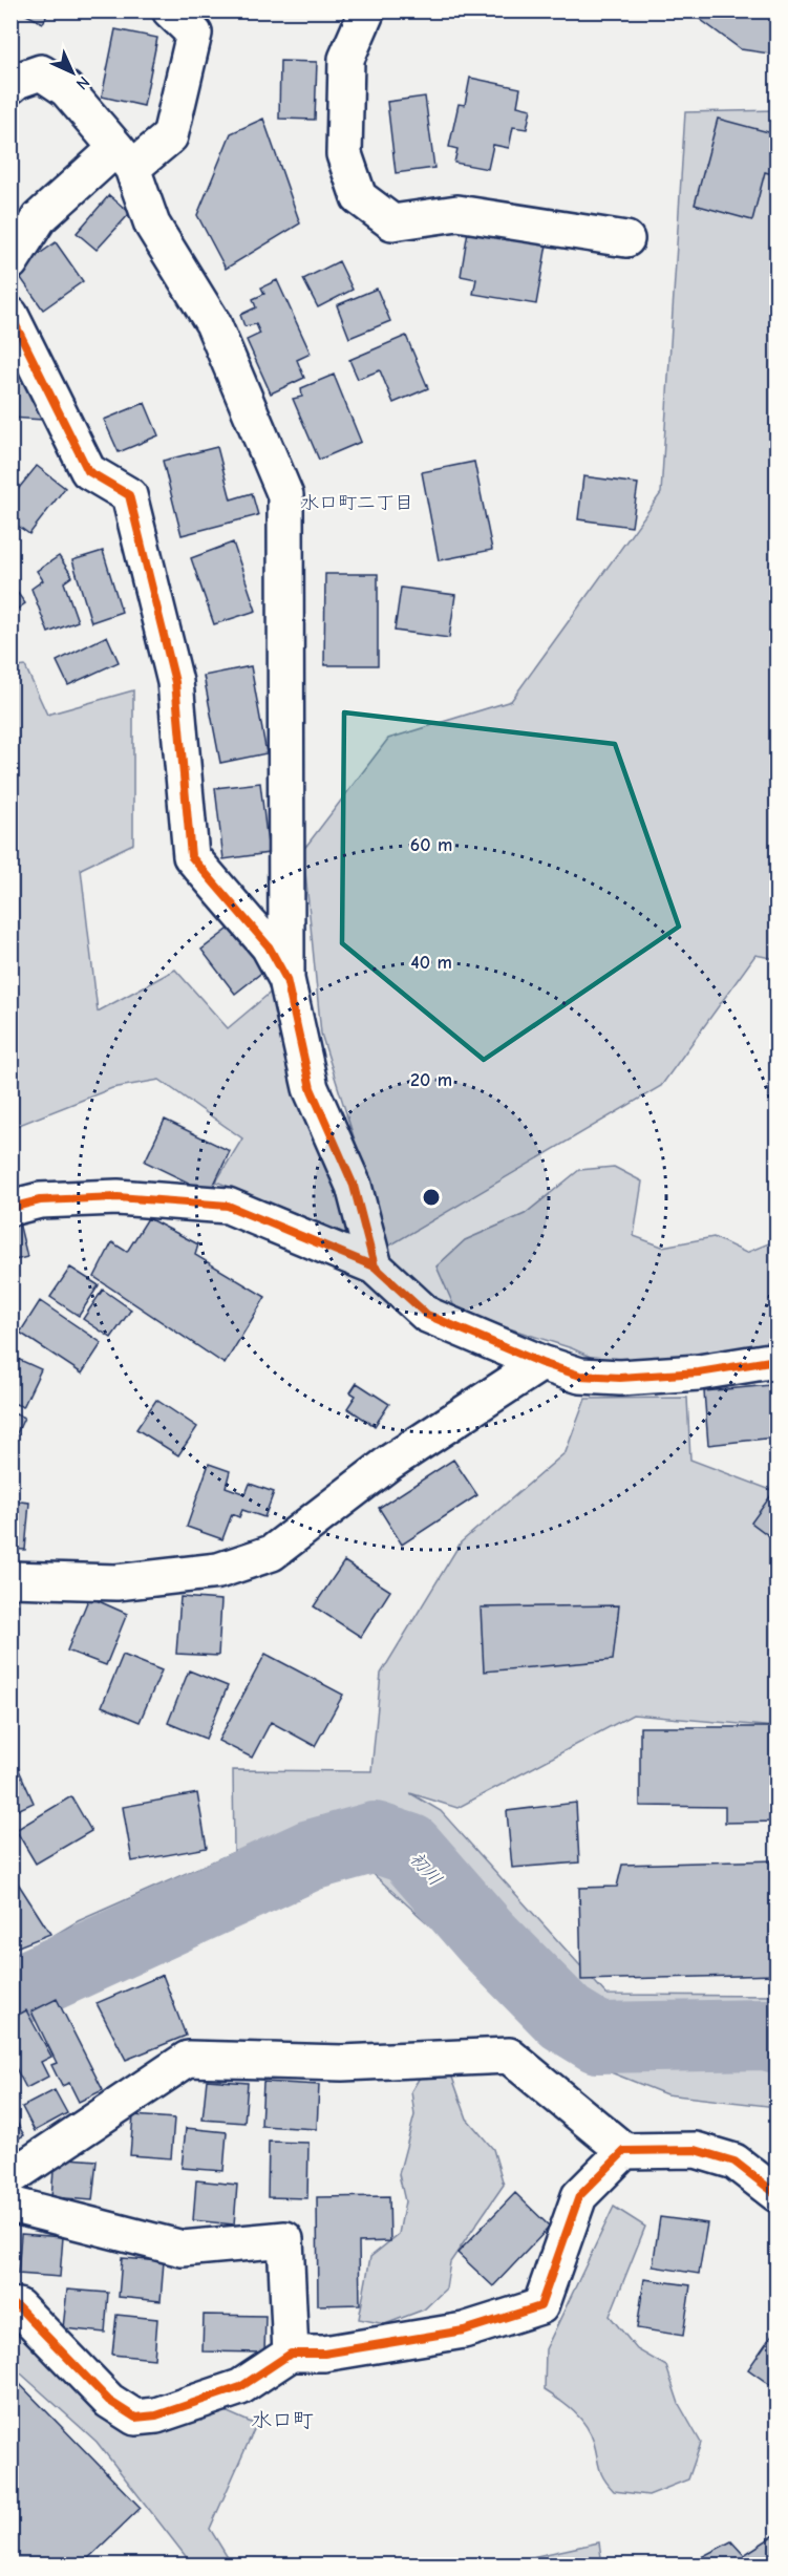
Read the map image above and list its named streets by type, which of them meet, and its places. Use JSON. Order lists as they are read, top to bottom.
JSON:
{
  "districts": ["水口町二丁目", "水口町"],
  "water": ["初川"],
  "north": "bottom right",
  "rings": ["60 m", "40 m", "20 m"]
}
